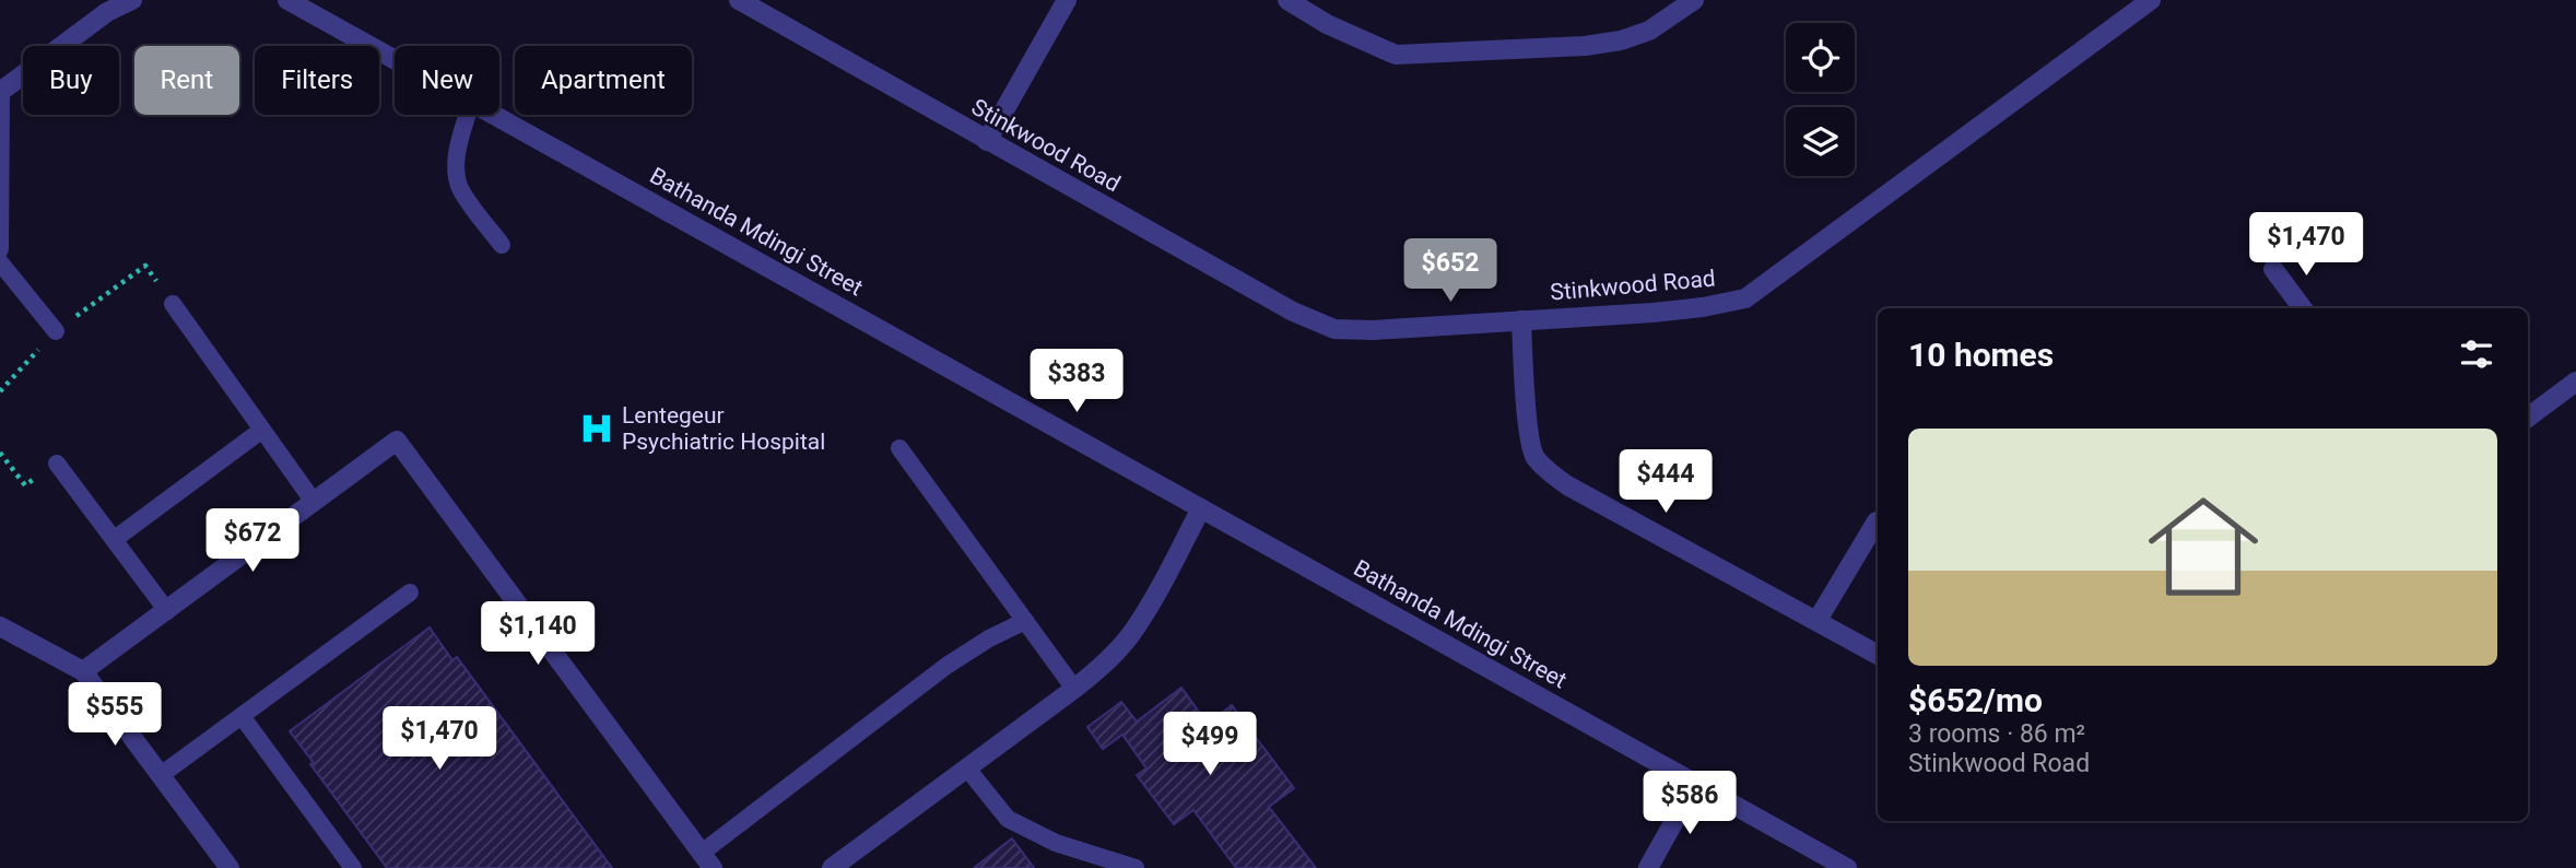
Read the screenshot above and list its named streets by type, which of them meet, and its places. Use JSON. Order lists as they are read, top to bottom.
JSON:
{
  "streets": {
    "street": ["Stinkwood Road", "Bathanda Mdingi Street"]
  },
  "places": {
    "hospital": ["Lentegeur Psychiatric Hospital"]
  },
  "page": {
    "chip": [
      "Buy",
      "Rent",
      "Filters",
      "New",
      "Apartment"
    ],
    "price": [
      "$1,470",
      "$652",
      "$383",
      "$444",
      "$672",
      "$1,140",
      "$555",
      "$1,470",
      "$499",
      "$586"
    ],
    "heading": "10 homes",
    "list": [
      {
        "name": "$652/mo",
        "note": "3 rooms · 86 m² · Stinkwood Road"
      }
    ]
  }
}
